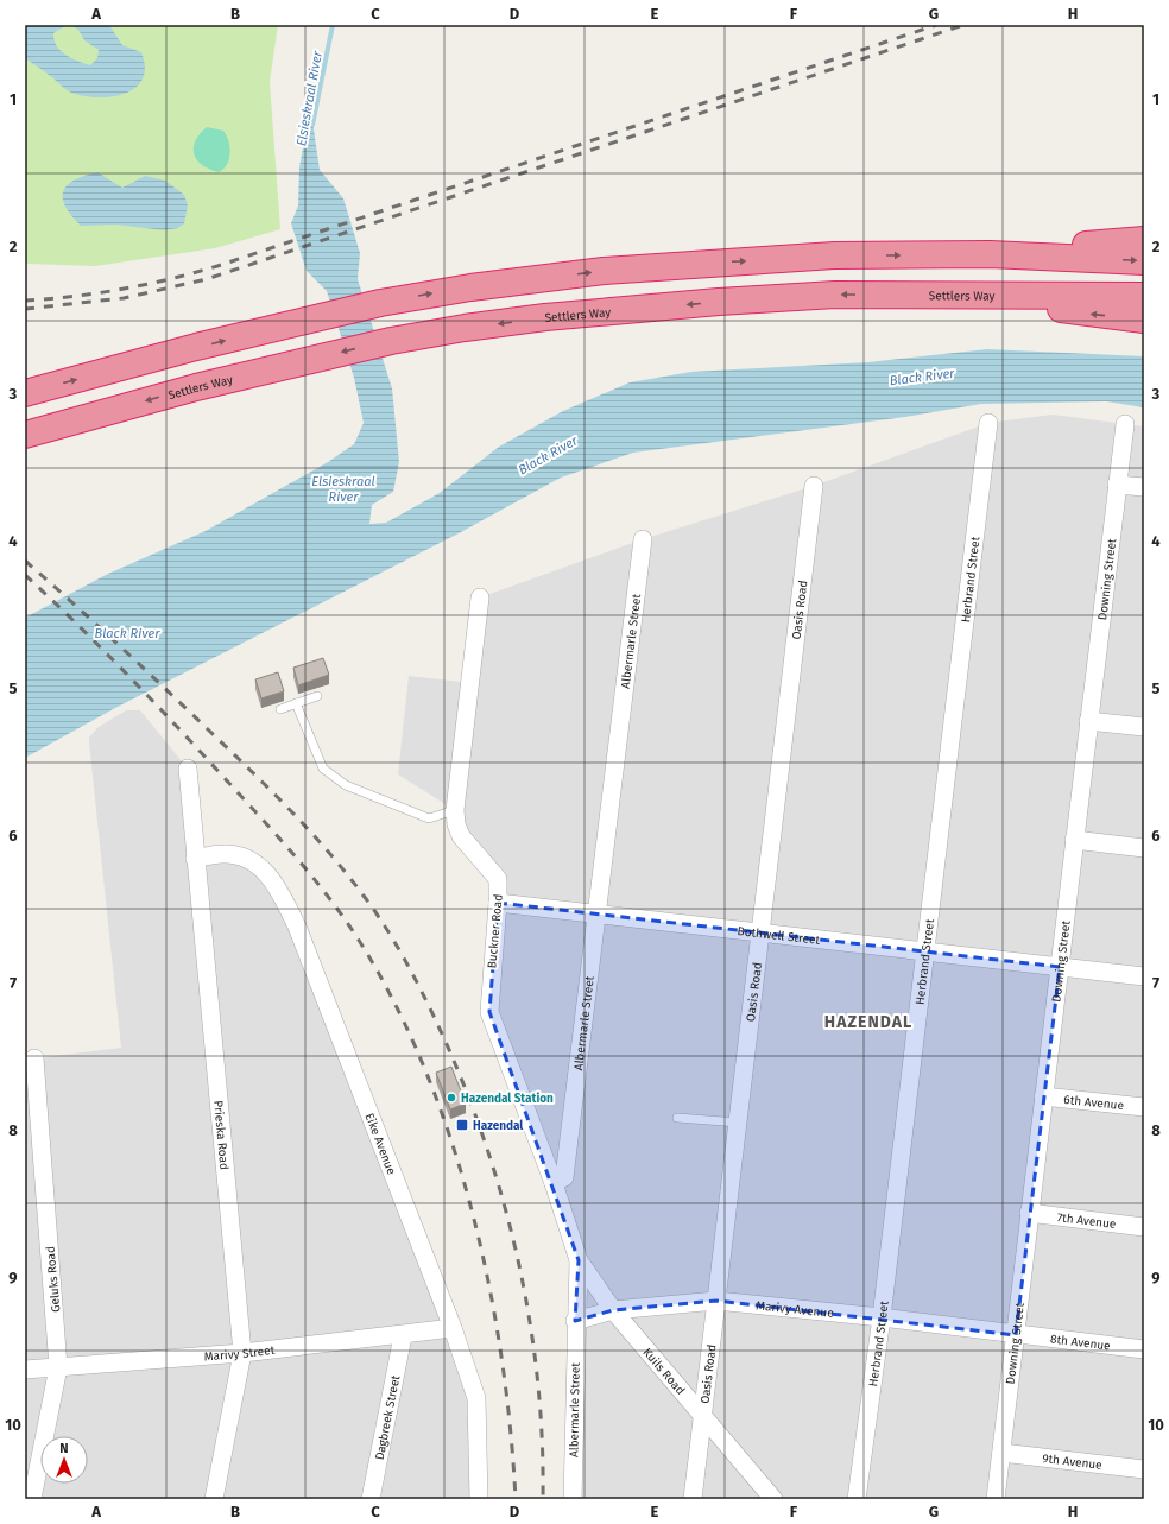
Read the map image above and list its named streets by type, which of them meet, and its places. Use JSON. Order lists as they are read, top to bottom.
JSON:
{
  "streets": {
    "highway": ["Settlers Way"],
    "street": [
      "Herbrand Street",
      "Downing Street",
      "Oasis Road",
      "Albermarle Street",
      "Buckner Road",
      "Bothwell Street",
      "6th Avenue",
      "Prieska Road",
      "Eike Avenue",
      "7th Avenue",
      "Geluks Road",
      "Marivy Avenue",
      "8th Avenue",
      "Marivy Street",
      "Kuils Road",
      "Dagbreek Street",
      "9th Avenue"
    ]
  },
  "crossings": [
    ["Herbrand Street", "Bothwell Street"],
    ["Herbrand Street", "Marivy Avenue"],
    ["Downing Street", "Bothwell Street"],
    ["Downing Street", "6th Avenue"],
    ["Downing Street", "7th Avenue"],
    ["Downing Street", "Marivy Avenue"],
    ["Downing Street", "8th Avenue"],
    ["Downing Street", "9th Avenue"],
    ["Oasis Road", "Bothwell Street"],
    ["Oasis Road", "Marivy Avenue"],
    ["Oasis Road", "Kuils Road"],
    ["Albermarle Street", "Buckner Road"],
    ["Albermarle Street", "Bothwell Street"],
    ["Albermarle Street", "Marivy Avenue"],
    ["Albermarle Street", "Kuils Road"],
    ["Buckner Road", "Bothwell Street"],
    ["Prieska Road", "Eike Avenue"],
    ["Prieska Road", "Marivy Street"],
    ["Eike Avenue", "Marivy Street"],
    ["Geluks Road", "Marivy Street"],
    ["Marivy Avenue", "8th Avenue"],
    ["Marivy Avenue", "Kuils Road"],
    ["Marivy Street", "Dagbreek Street"]
  ],
  "districts": ["HAZENDAL"],
  "water": ["Elsieskraal River", "Black River"],
  "places": {
    "other": ["Hazendal Station"],
    "transit": ["Hazendal"]
  },
  "north": "top",
  "grid": {
    "columns": [
      "A",
      "B",
      "C",
      "D",
      "E",
      "F",
      "G",
      "H"
    ],
    "rows": [
      "1",
      "2",
      "3",
      "4",
      "5",
      "6",
      "7",
      "8",
      "9",
      "10"
    ]
  }
}
